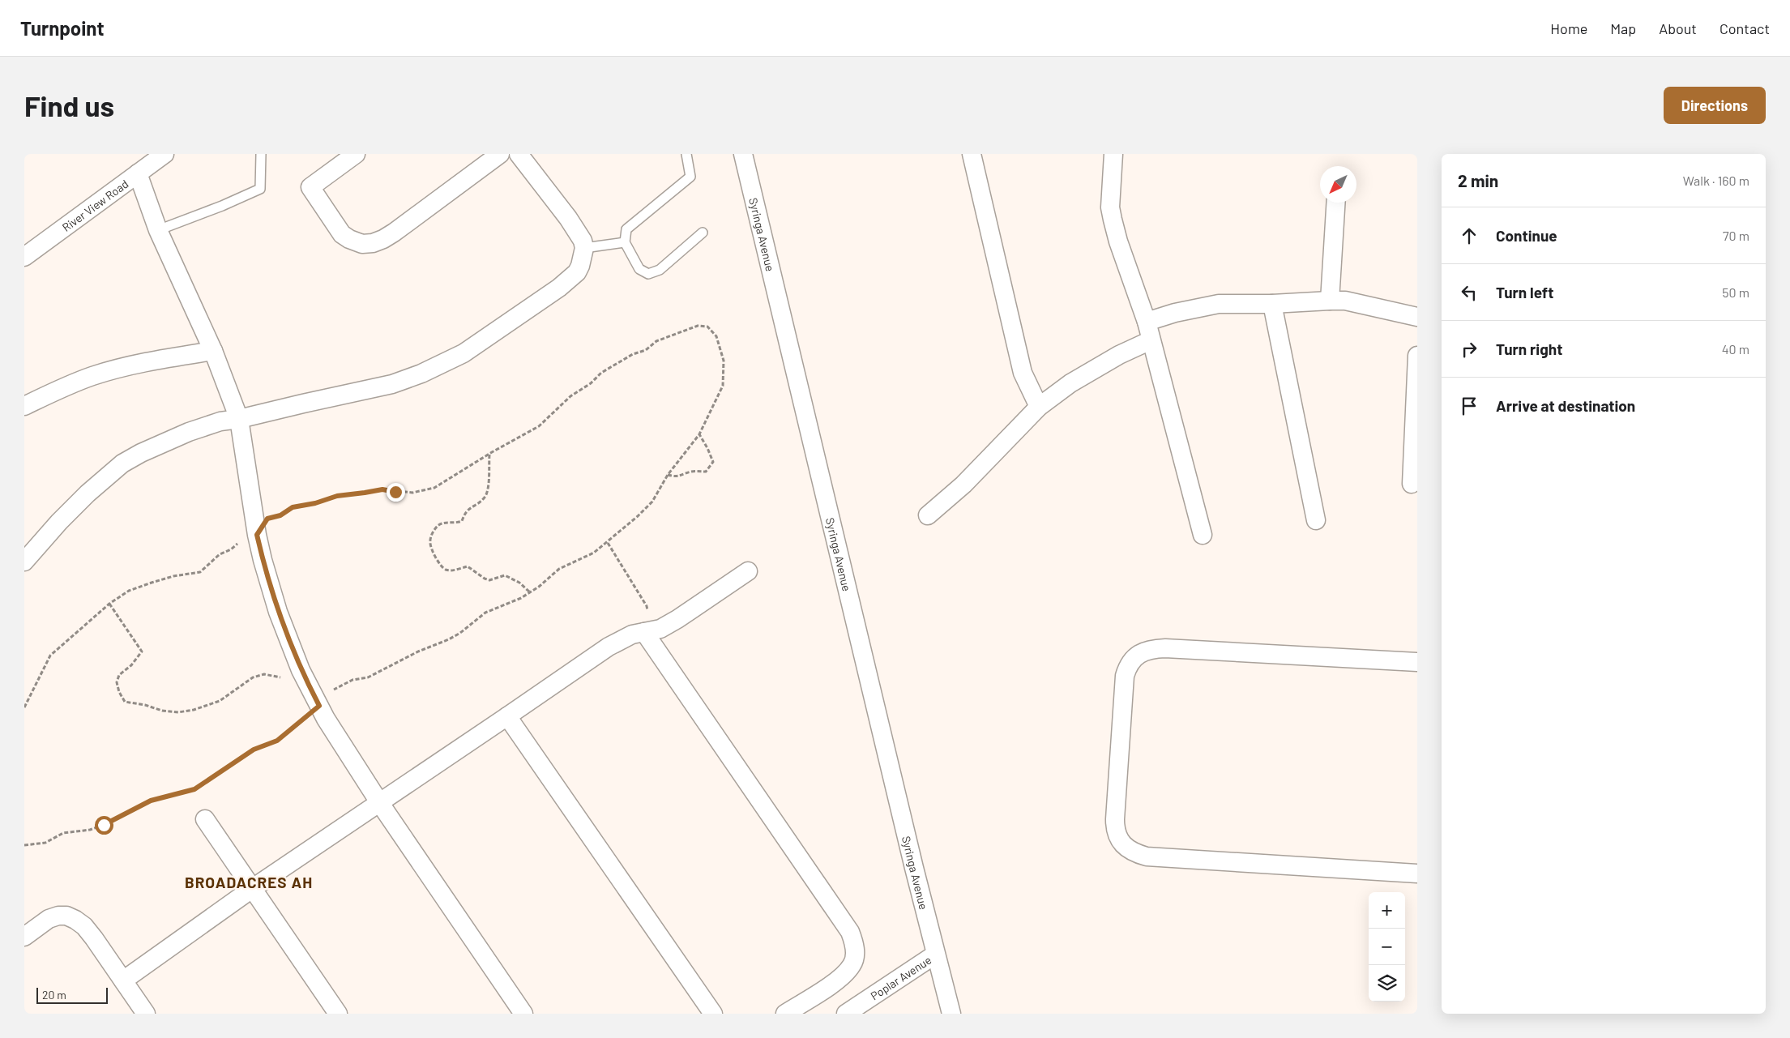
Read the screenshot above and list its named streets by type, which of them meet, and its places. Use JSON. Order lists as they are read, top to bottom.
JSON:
{
  "streets": {
    "street": ["River View Road", "Syringa Avenue", "Poplar Avenue"]
  },
  "crossings": [
    ["Syringa Avenue", "Poplar Avenue"]
  ],
  "districts": ["BROADACRES AH"],
  "scale_bar": "20 m",
  "north": "bottom left",
  "page": {
    "header": "Turnpoint",
    "nav": [
      "Home",
      "Map",
      "About",
      "Contact"
    ],
    "buttons": "Directions",
    "title": "Find us",
    "heading": ["2 min", "Walk · 160 m"],
    "list": [
      ["Continue", "70 m"],
      ["Turn left", "50 m"],
      ["Turn right", "40 m"],
      "Arrive at destination"
    ],
    "map_buttons": ["+", "−"],
    "scale": "20 m"
  }
}
